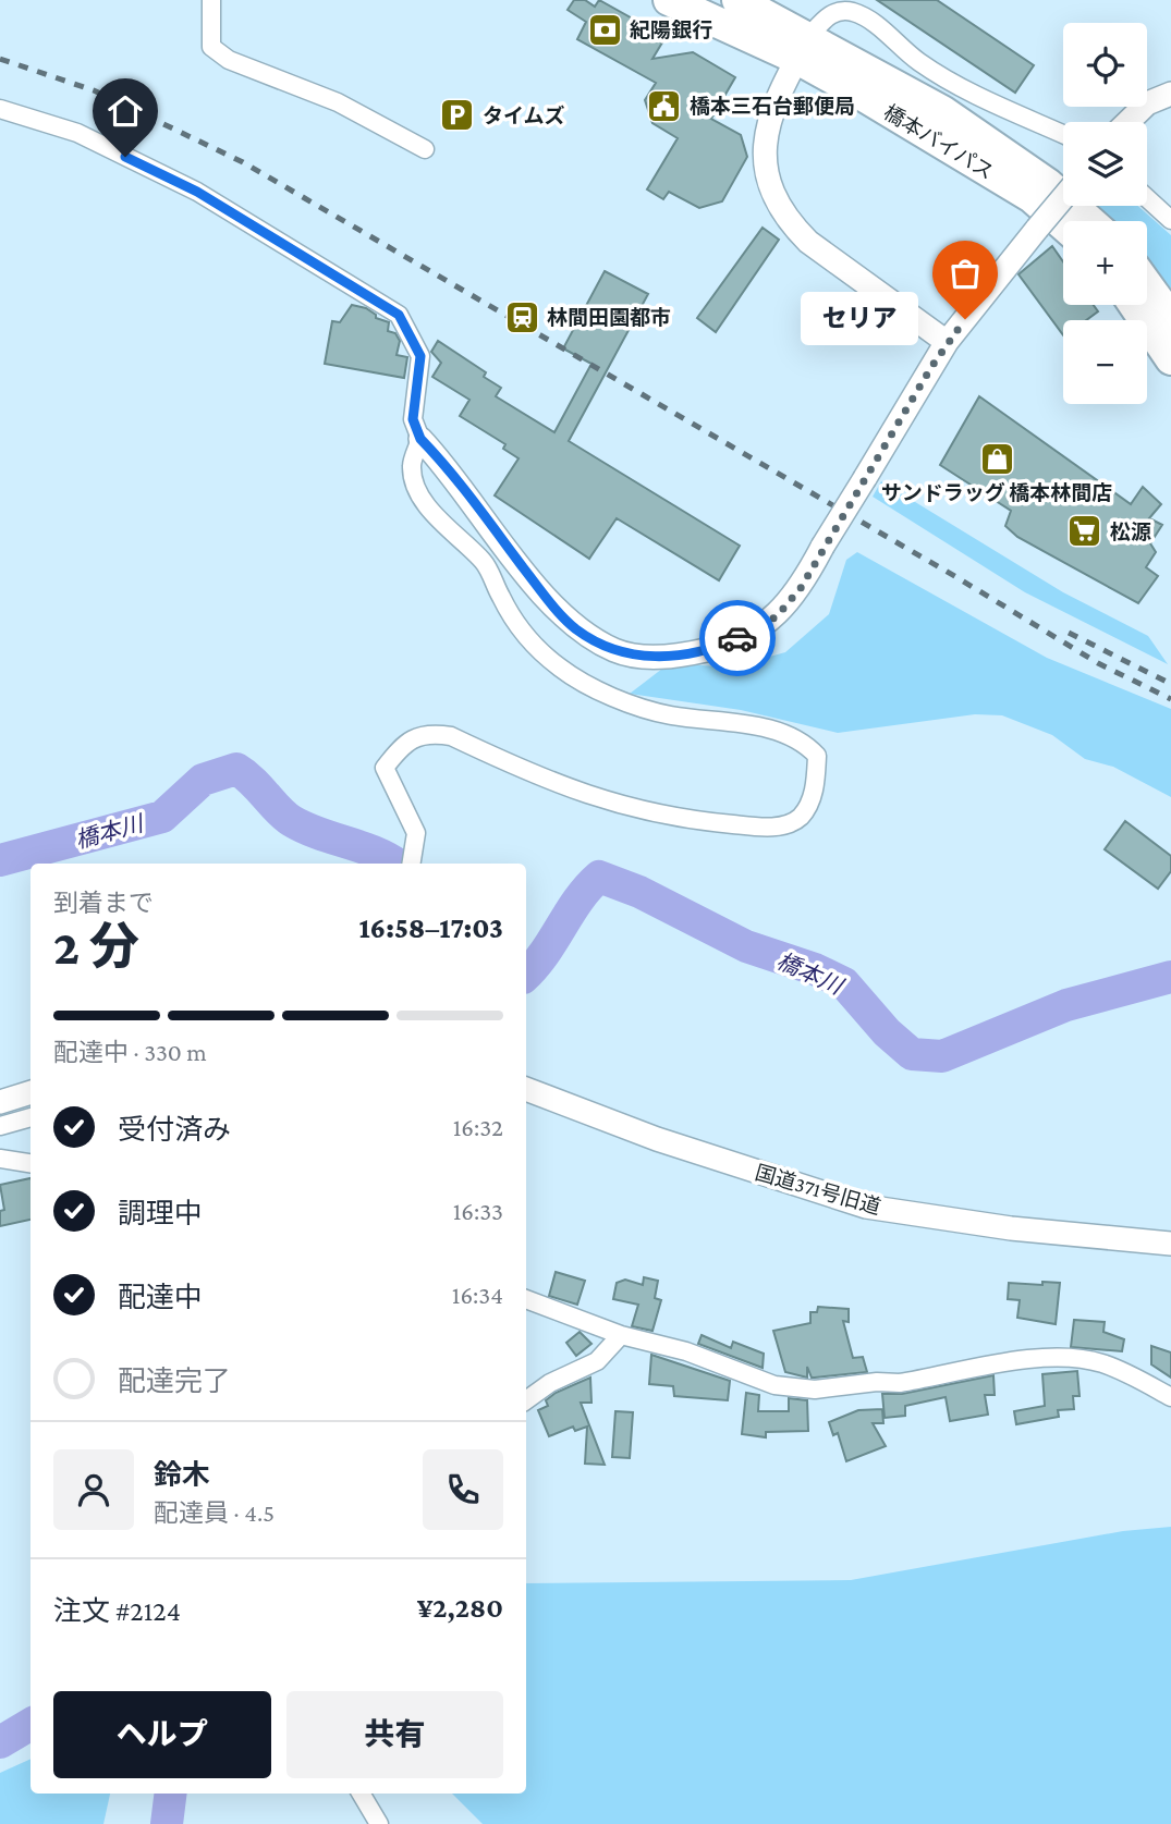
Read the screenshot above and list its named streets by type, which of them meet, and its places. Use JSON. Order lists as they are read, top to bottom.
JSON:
{
  "streets": {
    "highway": ["橋本バイパス"],
    "street": ["国道371号旧道"]
  },
  "water": ["橋本川"],
  "places": {
    "bank": ["紀陽銀行"],
    "public building": ["橋本三石台郵便局"],
    "parking": ["タイムズ"],
    "station": ["林間田園都市"],
    "other": ["セリア"],
    "shop": ["サンドラッグ 橋本林間店"],
    "supermarket": ["松源"]
  },
  "page": {
    "map_buttons": ["+", "−"],
    "bubble": "セリア",
    "heading": ["2 分", "到着まで", "16:58–17:03"],
    "panel": [
      "鈴木",
      "配達員 · 4.5",
      "注文 #2124",
      "¥2,280"
    ],
    "bar": "配達中 · 330 m",
    "list": [
      ["受付済み", "16:32"],
      ["調理中", "16:33"],
      ["配達中", "16:34"],
      "配達完了"
    ],
    "buttons": ["ヘルプ", "共有"]
  }
}
